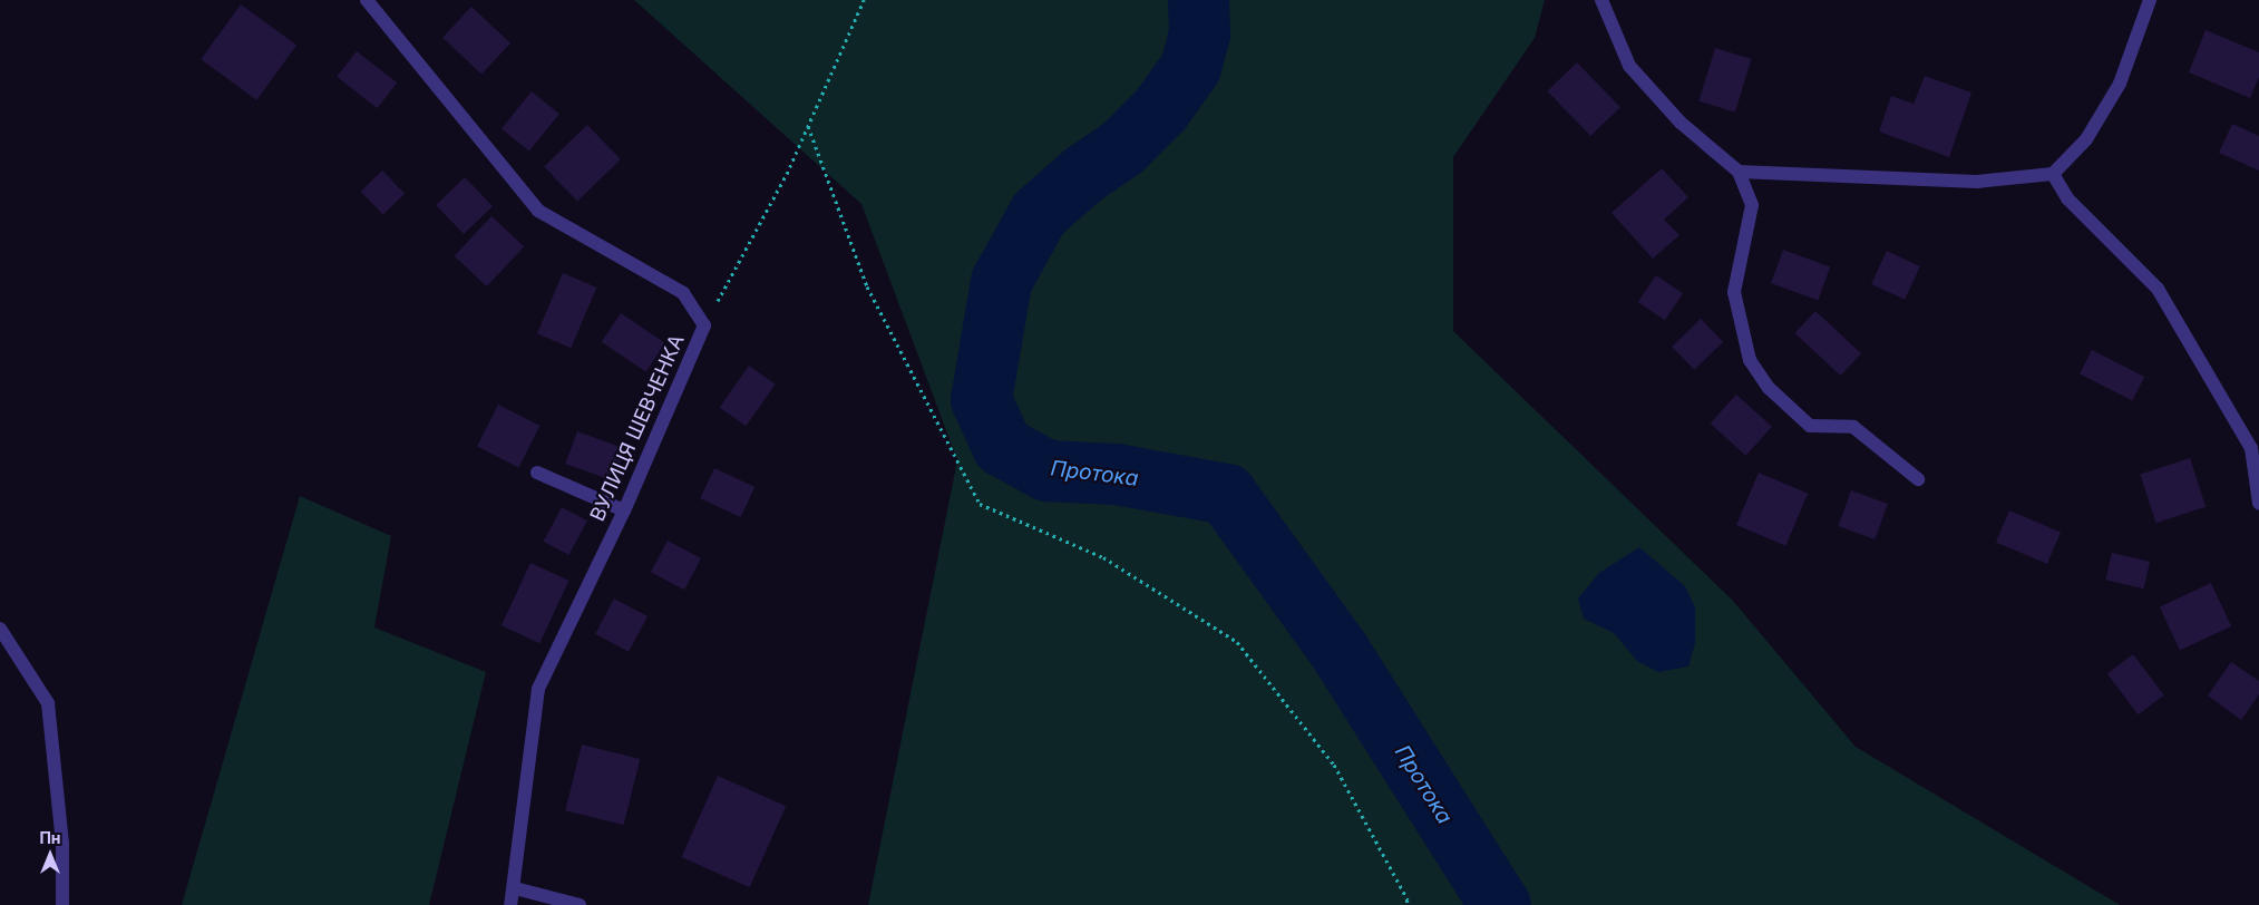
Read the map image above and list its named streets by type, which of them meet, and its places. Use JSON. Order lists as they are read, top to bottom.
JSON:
{
  "streets": {
    "street": ["ВУЛИЦЯ ШЕВЧЕНКА"]
  },
  "water": ["Протока"],
  "north": "top"
}
